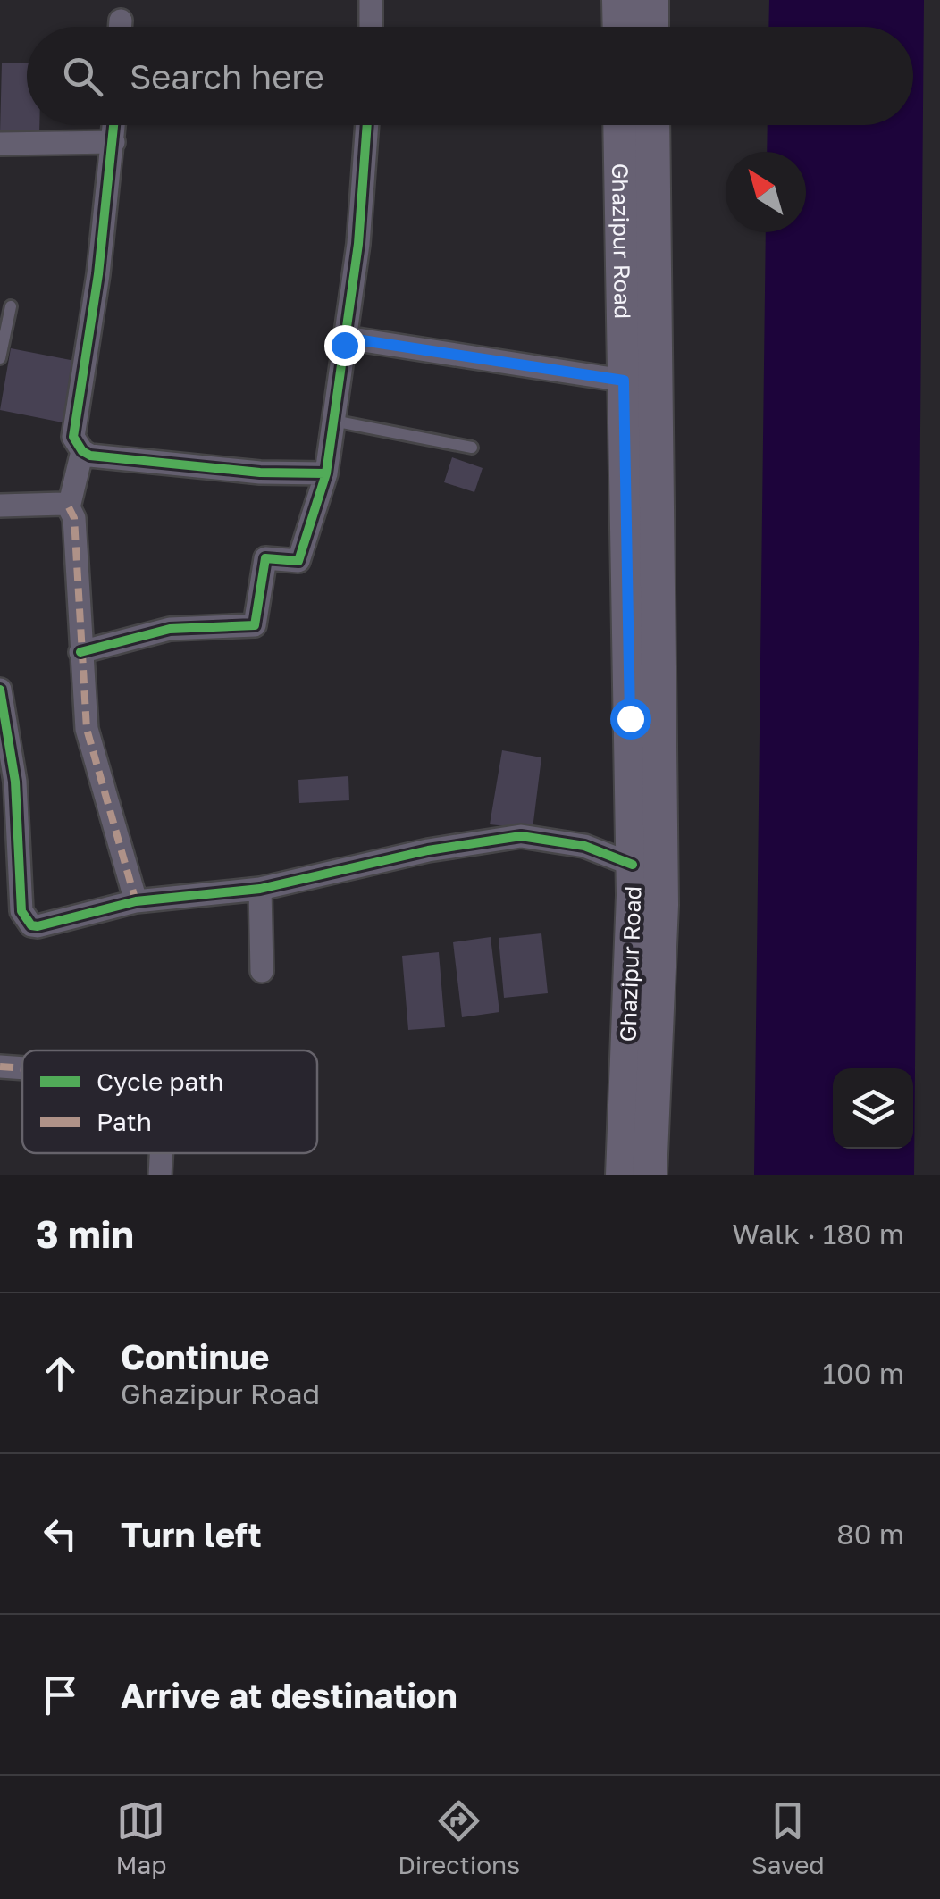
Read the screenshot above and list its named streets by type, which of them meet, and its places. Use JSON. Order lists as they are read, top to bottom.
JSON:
{
  "streets": {
    "main road": ["Ghazipur Road"]
  },
  "legend": ["Cycle path", "Path"],
  "north": "top left",
  "page": {
    "search": "Search here",
    "heading": ["3 min", "Walk · 180 m"],
    "list": [
      ["Continue", "Ghazipur Road", "100 m"],
      ["Turn left", "80 m"],
      "Arrive at destination"
    ],
    "nav": ["Map", "Directions", "Saved"]
  }
}
